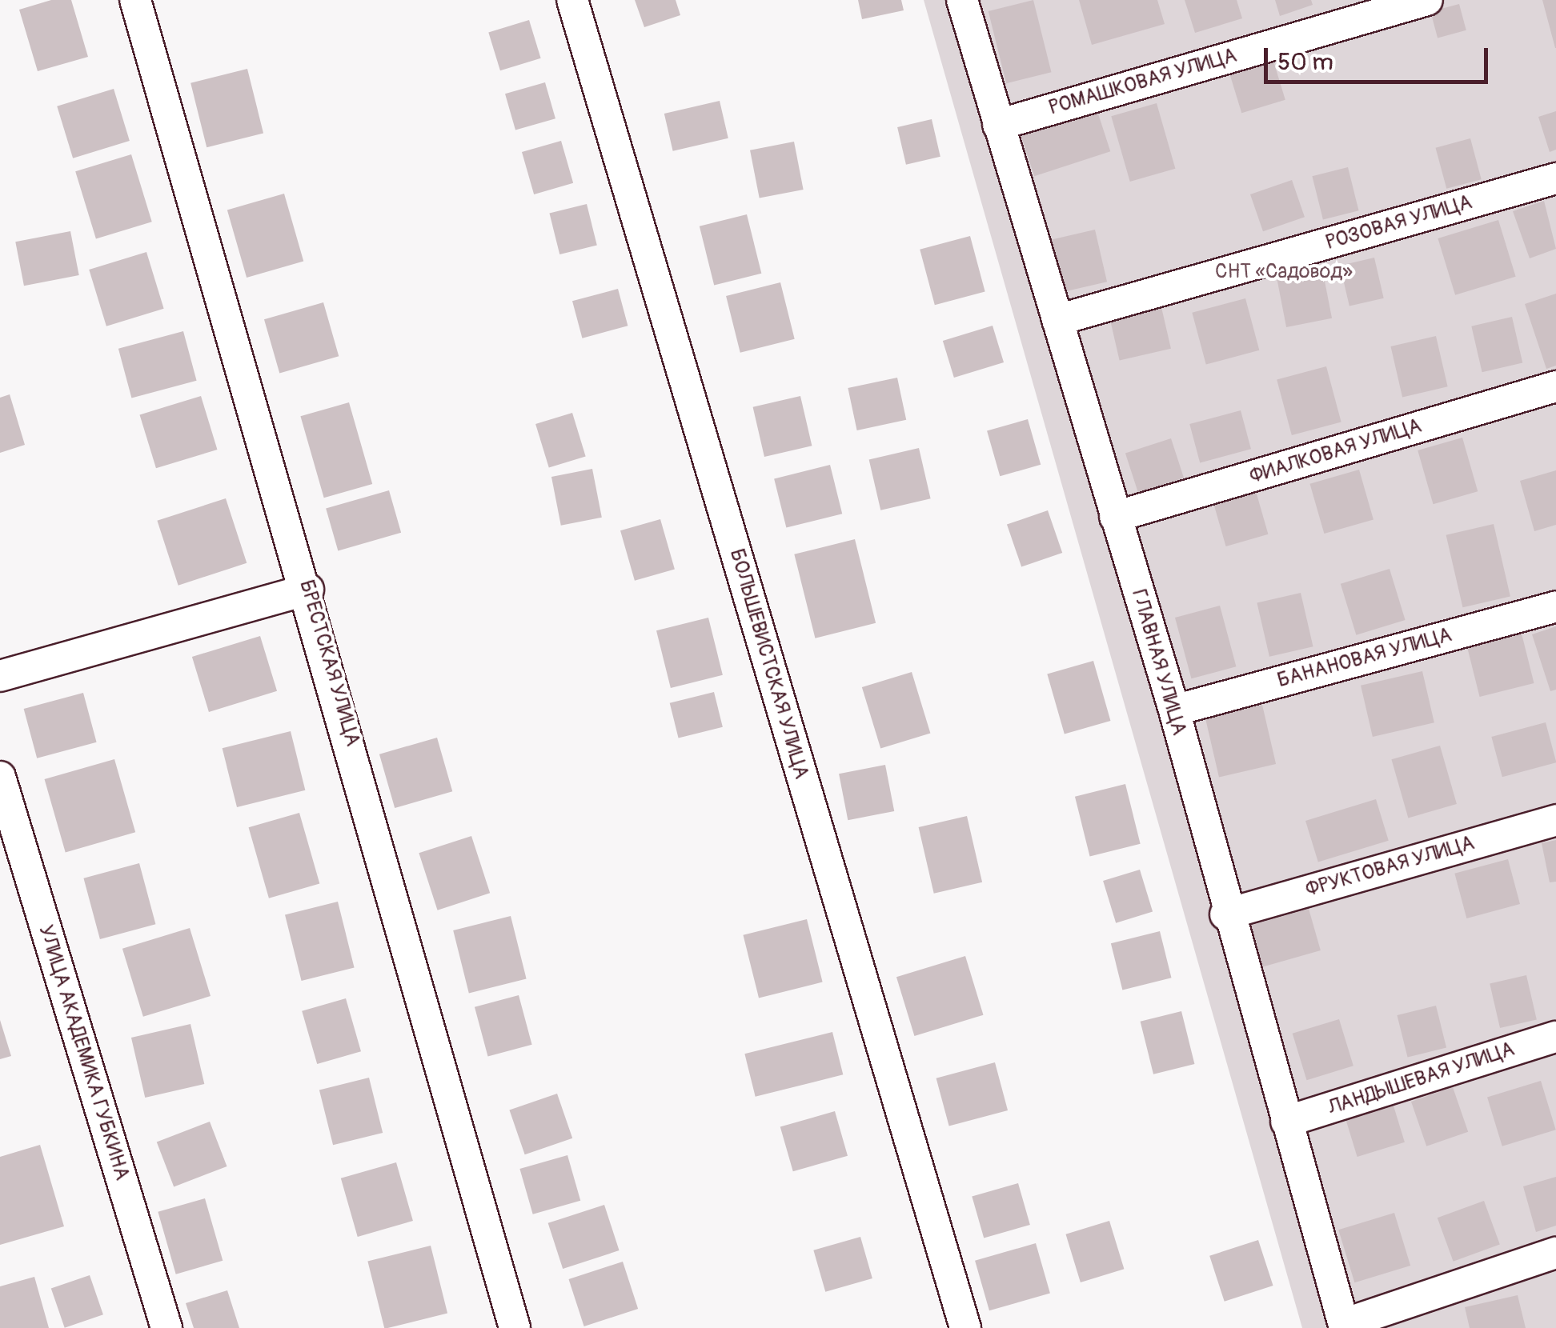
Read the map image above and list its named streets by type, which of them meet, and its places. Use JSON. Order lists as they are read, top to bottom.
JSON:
{
  "streets": {
    "street": [
      "РОМАШКОВАЯ УЛИЦА",
      "РОЗОВАЯ УЛИЦА",
      "ФИАЛКОВАЯ УЛИЦА",
      "БАНАНОВАЯ УЛИЦА",
      "ГЛАВНАЯ УЛИЦА",
      "БРЕСТСКАЯ УЛИЦА",
      "БОЛЬШЕВИСТСКАЯ УЛИЦА",
      "ФРУКТОВАЯ УЛИЦА",
      "УЛИЦА АКАДЕМИКА ГУБКИНА",
      "ЛАНДЫШЕВАЯ УЛИЦА"
    ]
  },
  "crossings": [
    ["РОМАШКОВАЯ УЛИЦА", "ГЛАВНАЯ УЛИЦА"],
    ["РОЗОВАЯ УЛИЦА", "ГЛАВНАЯ УЛИЦА"],
    ["ФИАЛКОВАЯ УЛИЦА", "ГЛАВНАЯ УЛИЦА"],
    ["БАНАНОВАЯ УЛИЦА", "ГЛАВНАЯ УЛИЦА"],
    ["ГЛАВНАЯ УЛИЦА", "ФРУКТОВАЯ УЛИЦА"],
    ["ГЛАВНАЯ УЛИЦА", "ЛАНДЫШЕВАЯ УЛИЦА"]
  ],
  "parks": ["СНТ «Садовод»"],
  "scale_bar": "50 m"
}
